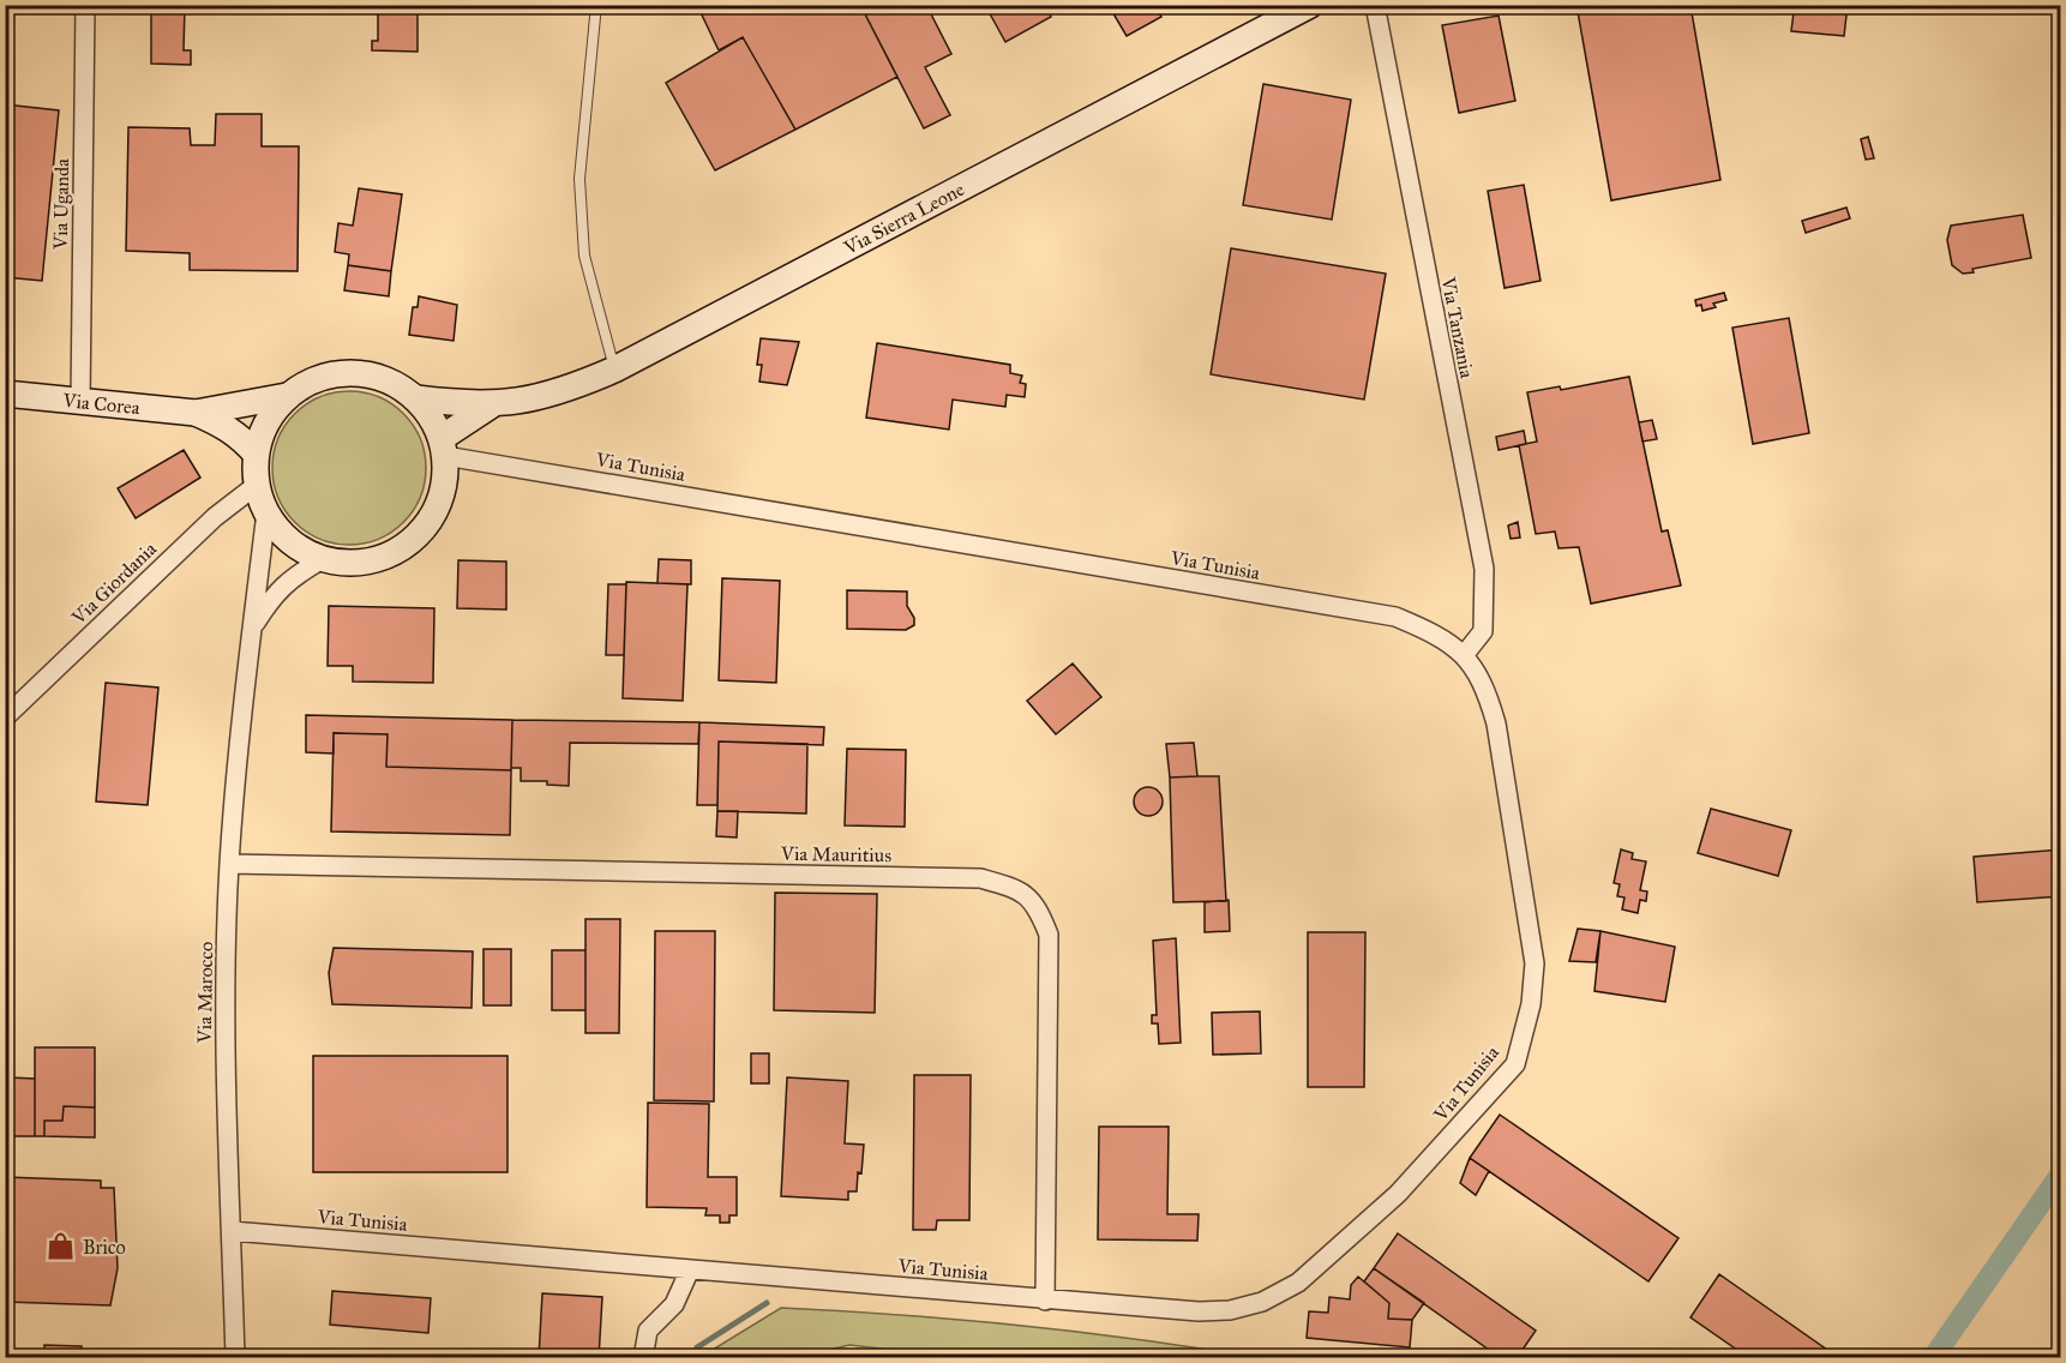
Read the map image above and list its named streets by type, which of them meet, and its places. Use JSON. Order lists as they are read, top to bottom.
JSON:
{
  "streets": {
    "street": [
      "Via Uganda",
      "Via Sierra Leone",
      "Via Tanzania",
      "Via Corea",
      "Via Tunisia",
      "Via Giordania",
      "Via Mauritius",
      "Via Marocco"
    ]
  },
  "crossings": [
    ["Via Uganda", "Via Corea"],
    ["Via Sierra Leone", "Via Tunisia"],
    ["Via Sierra Leone", "Via Giordania"],
    ["Via Sierra Leone", "Via Marocco"],
    ["Via Tanzania", "Via Tunisia"],
    ["Via Tunisia", "Via Giordania"],
    ["Via Tunisia", "Via Mauritius"],
    ["Via Tunisia", "Via Marocco"],
    ["Via Giordania", "Via Marocco"],
    ["Via Mauritius", "Via Marocco"]
  ],
  "places": {
    "shop": ["Brico"]
  }
}
